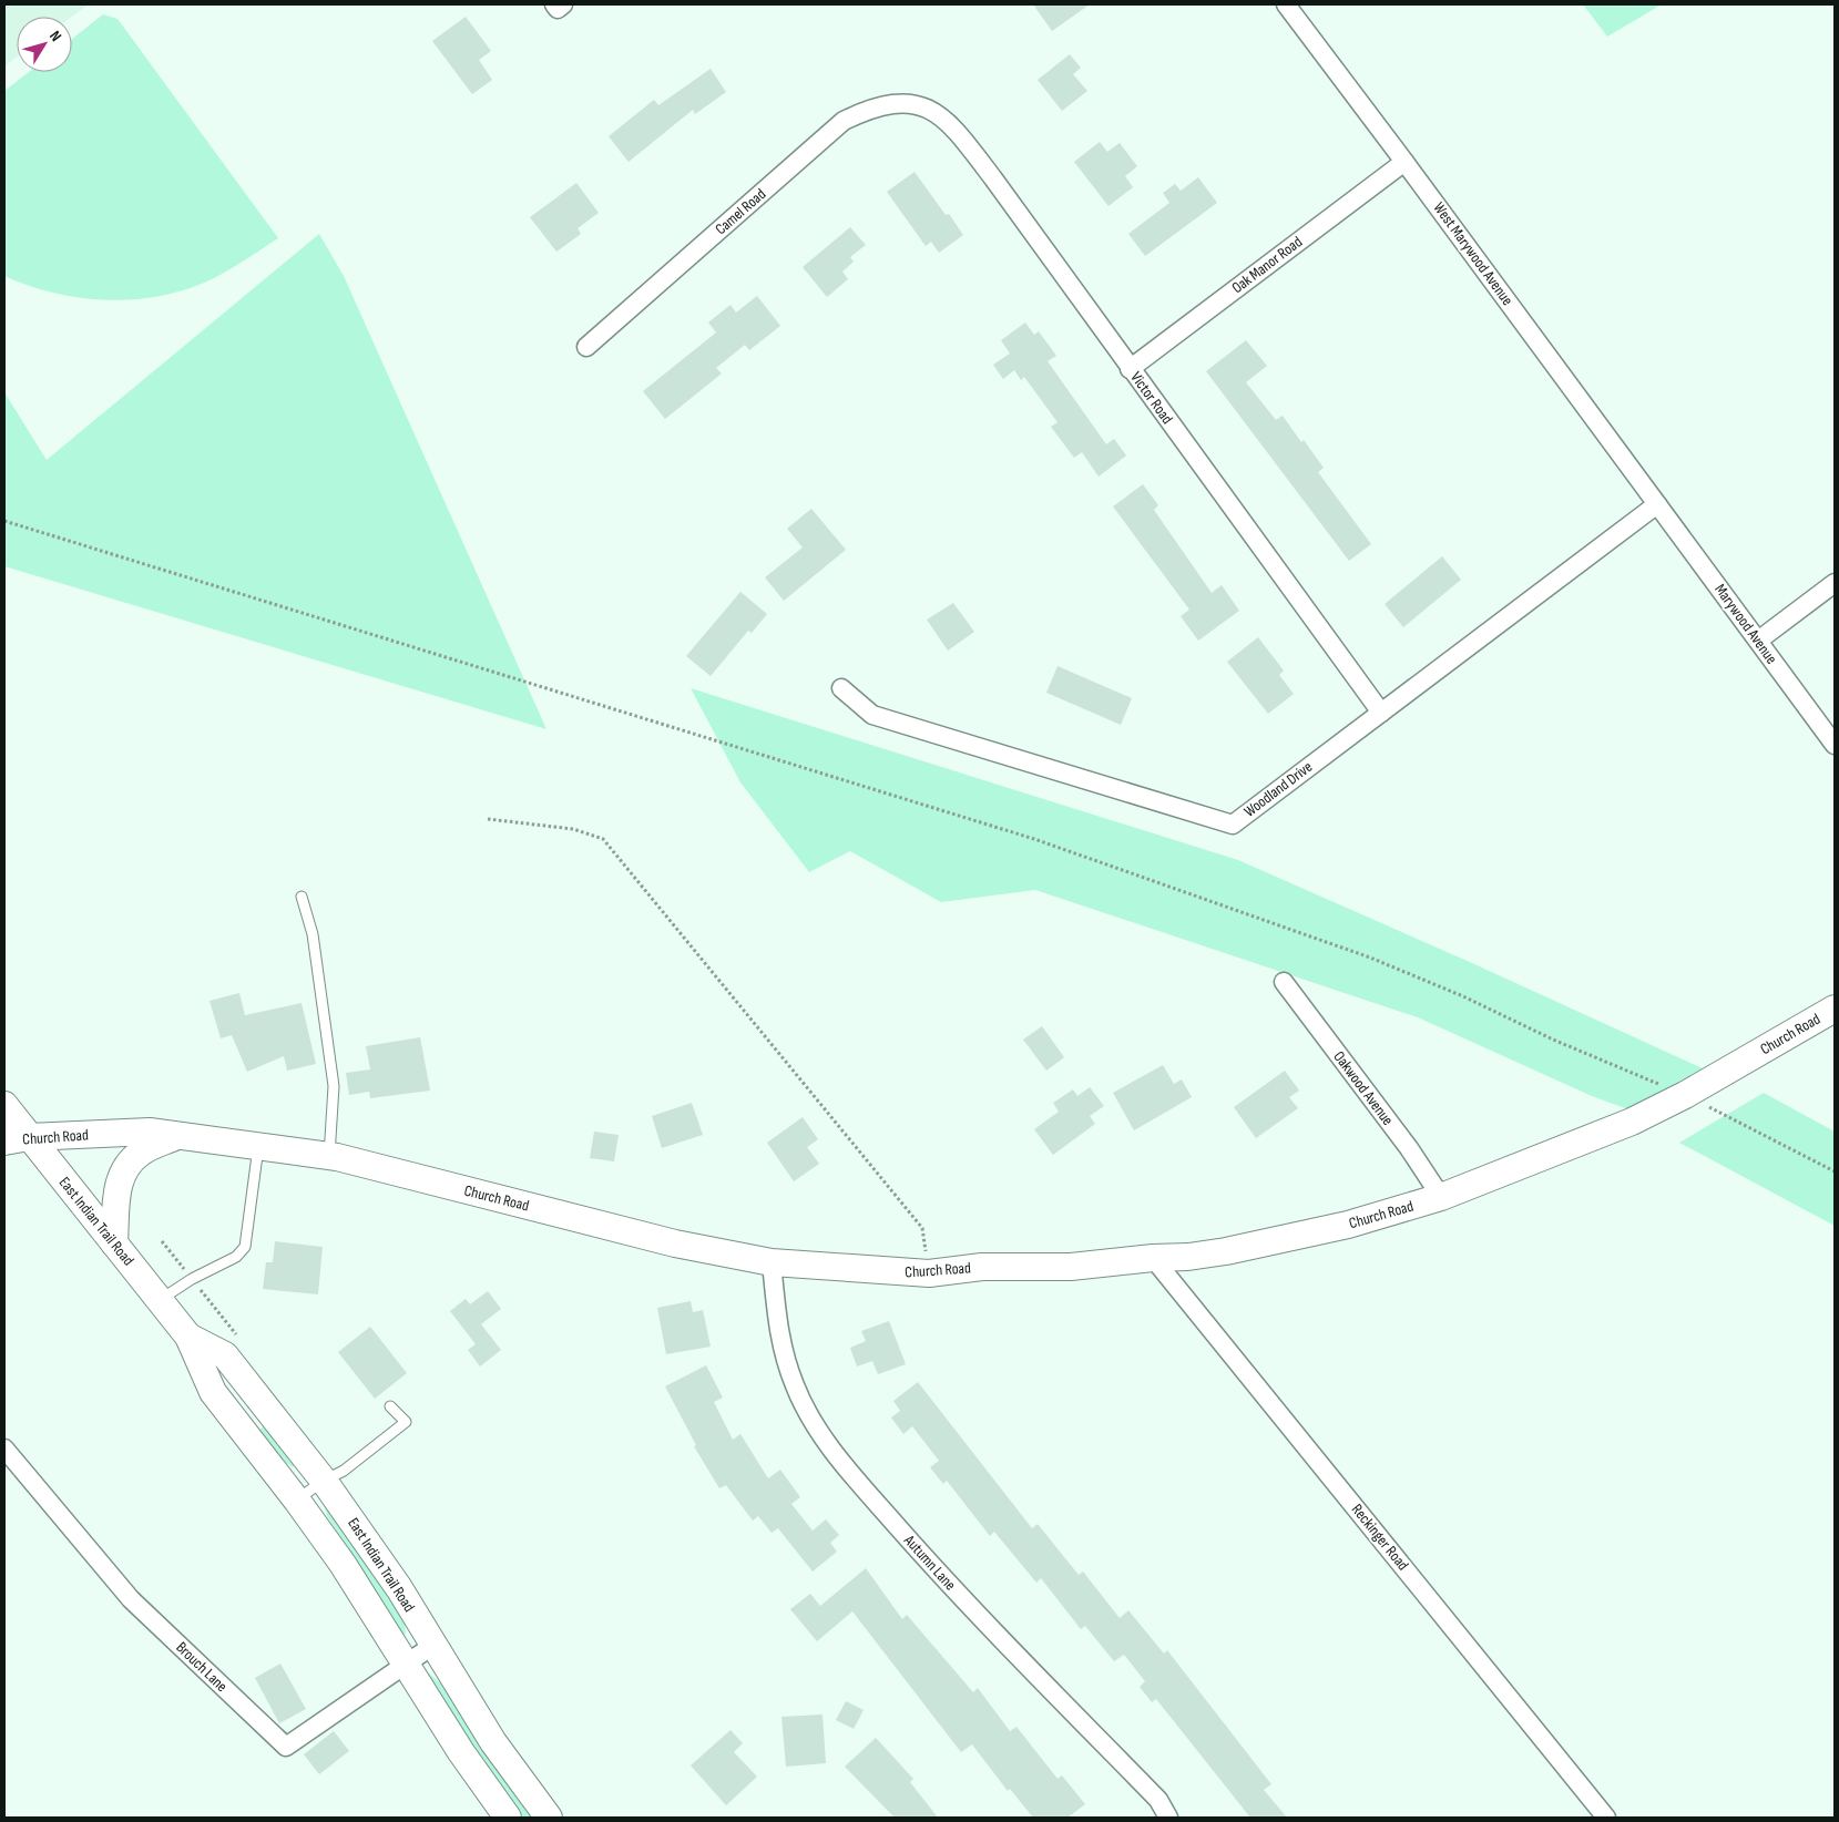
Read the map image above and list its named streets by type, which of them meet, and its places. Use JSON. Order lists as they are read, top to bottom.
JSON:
{
  "streets": {
    "street": [
      "Camel Road",
      "West Marywood Avenue",
      "Oak Manor Road",
      "Victor Road",
      "Marywood Avenue",
      "Woodland Drive",
      "Church Road",
      "Oakwood Avenue",
      "East Indian Trail Road",
      "Reckinger Road",
      "Autumn Lane",
      "Brouch Lane"
    ]
  },
  "crossings": [
    ["Camel Road", "Victor Road"],
    ["West Marywood Avenue", "Oak Manor Road"],
    ["West Marywood Avenue", "Marywood Avenue"],
    ["West Marywood Avenue", "Woodland Drive"],
    ["Oak Manor Road", "Victor Road"],
    ["Victor Road", "Woodland Drive"],
    ["Marywood Avenue", "Woodland Drive"],
    ["Church Road", "Oakwood Avenue"],
    ["Church Road", "East Indian Trail Road"],
    ["Church Road", "Reckinger Road"],
    ["Church Road", "Autumn Lane"],
    ["East Indian Trail Road", "Brouch Lane"]
  ],
  "north": "top right"
}
